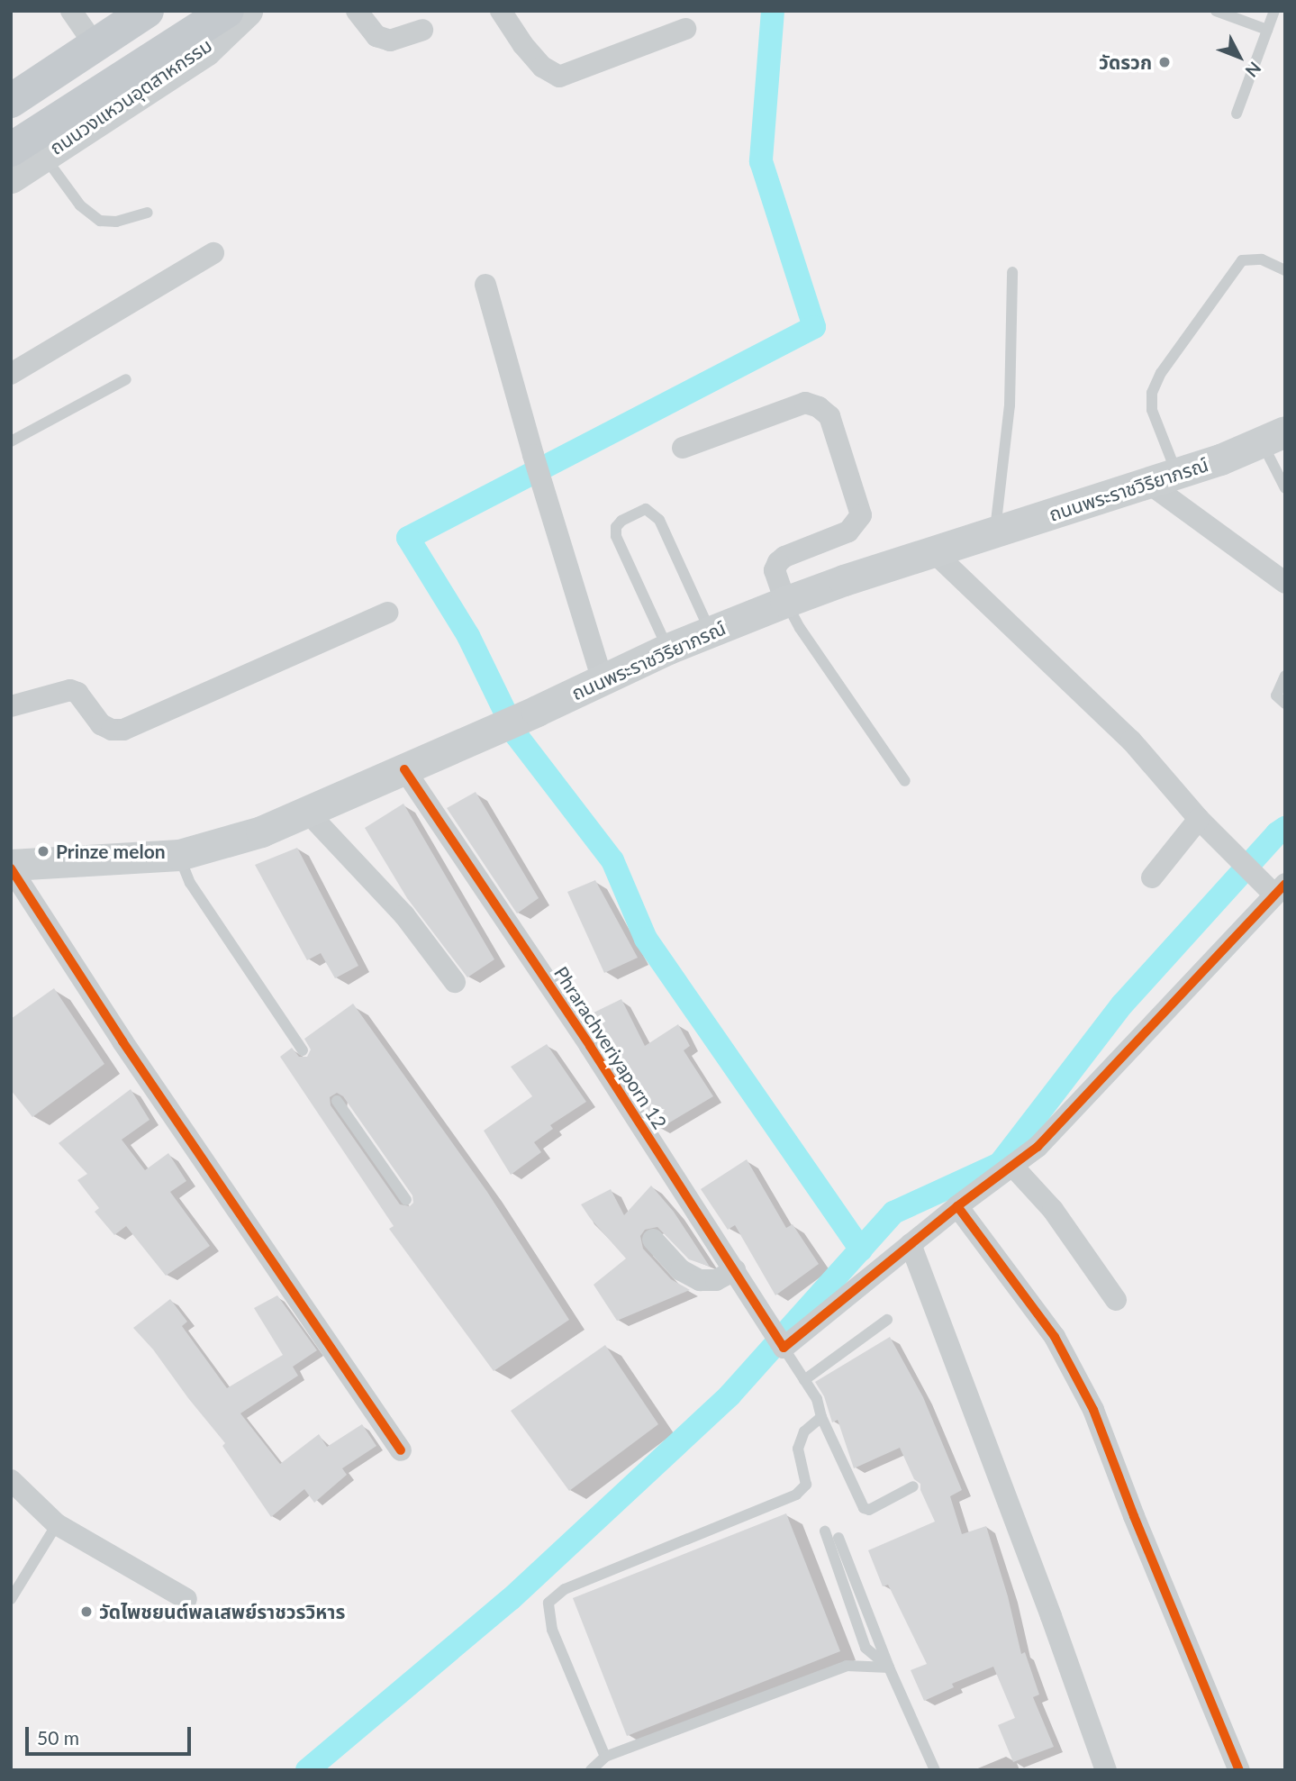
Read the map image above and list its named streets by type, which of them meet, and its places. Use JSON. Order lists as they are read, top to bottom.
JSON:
{
  "streets": {
    "main road": ["ถนนวงแหวนอุตสาหกรรม", "ถนนพระราชวิริยาภรณ์"],
    "street": ["Phrarachveriyaporn 12"]
  },
  "crossings": [
    ["ถนนพระราชวิริยาภรณ์", "Phrarachveriyaporn 12"]
  ],
  "places": ["วัดรวก", "Prinze melon", "วัดไพชยนต์พลเสพย์ราชวรวิหาร"],
  "scale_bar": "50 m",
  "north": "bottom right"
}
